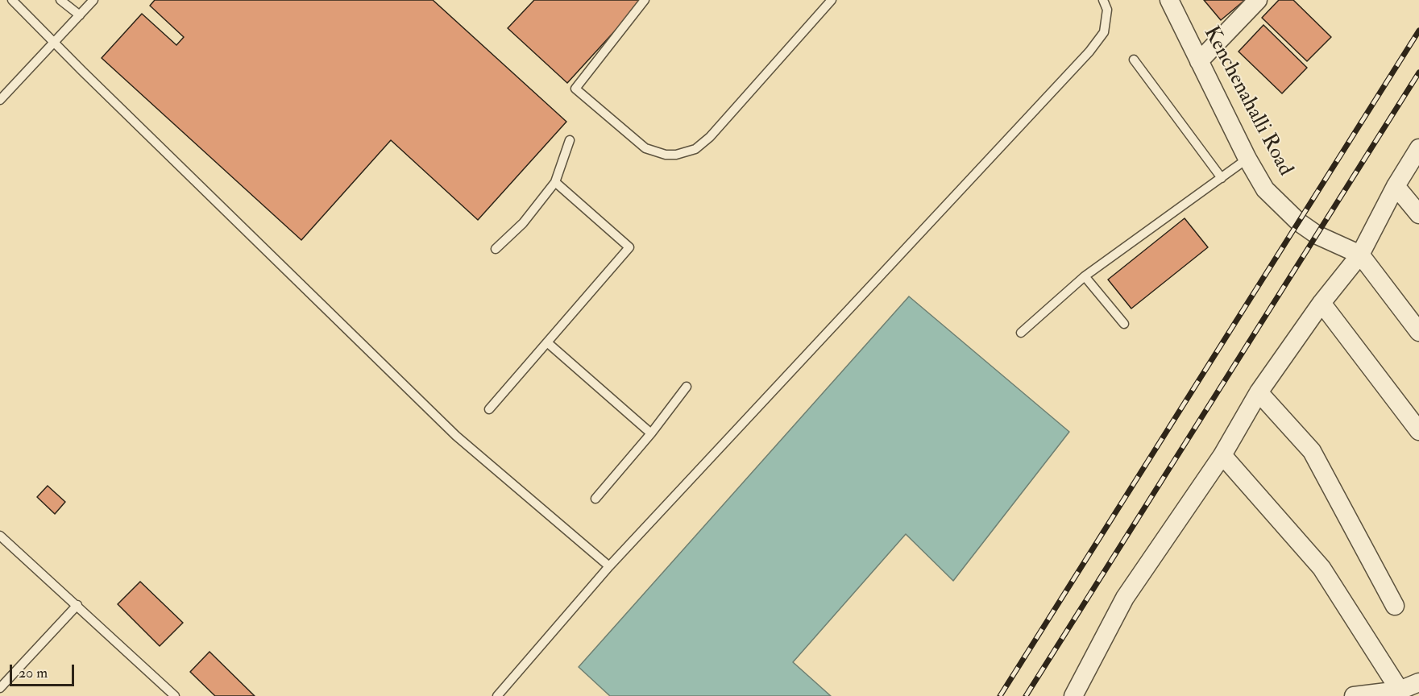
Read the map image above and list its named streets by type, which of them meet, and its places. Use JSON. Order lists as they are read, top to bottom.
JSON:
{
  "streets": {
    "street": ["Kenchenahalli Road"]
  },
  "scale_bar": "20 m"
}
